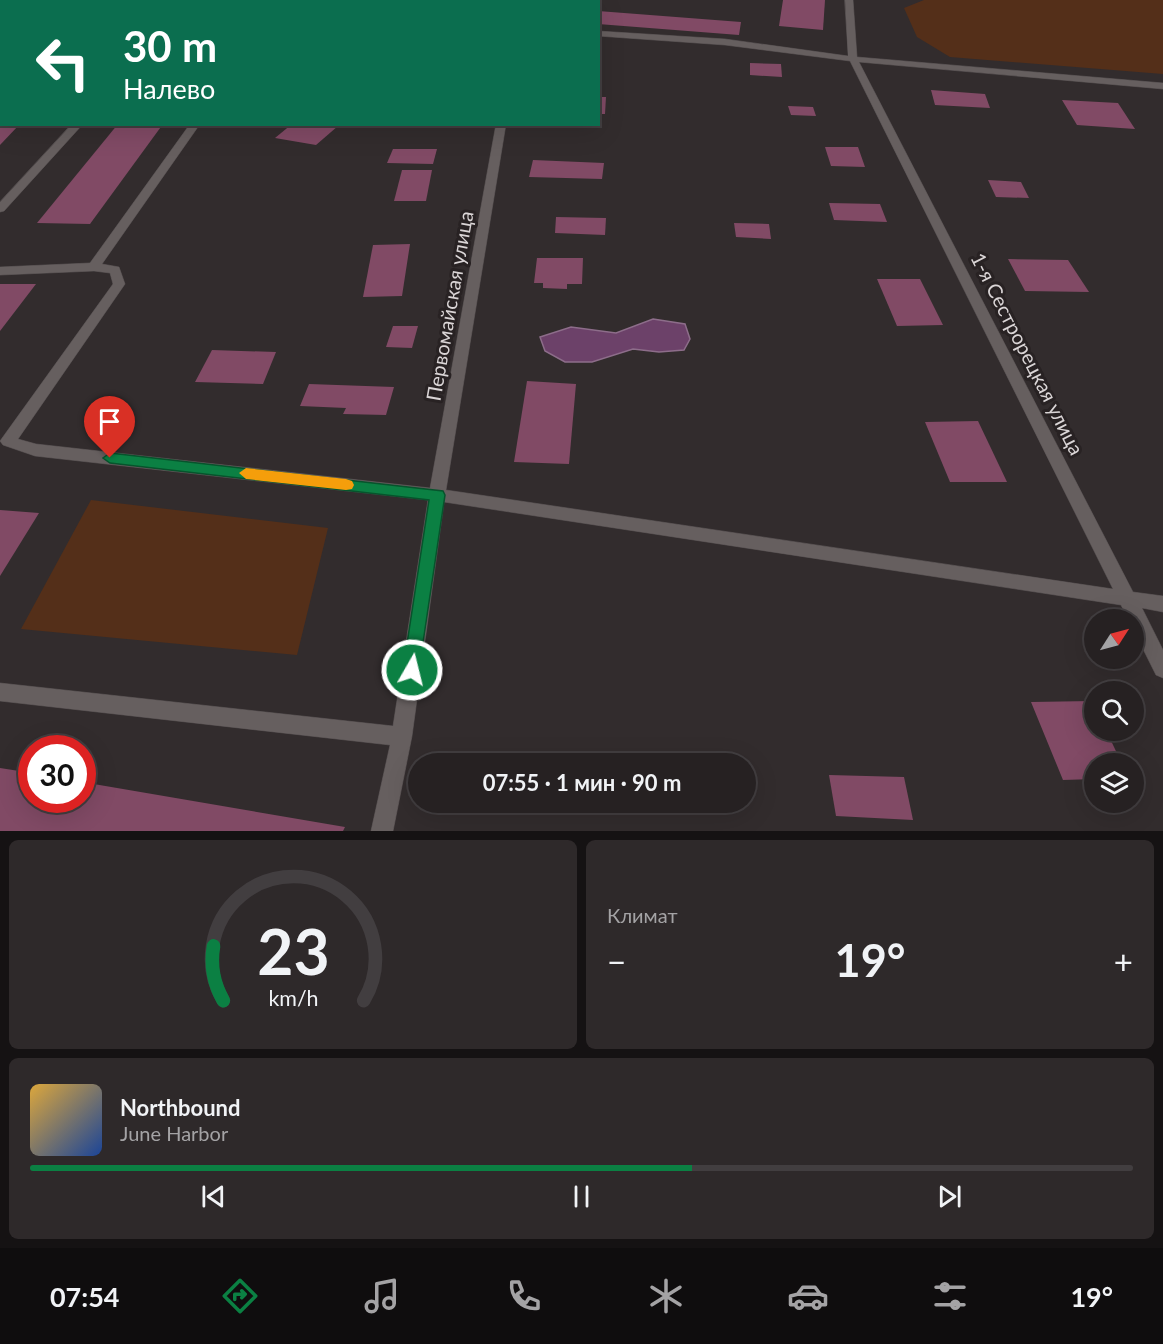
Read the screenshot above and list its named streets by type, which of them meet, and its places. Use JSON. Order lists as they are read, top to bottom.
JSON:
{
  "streets": {
    "street": ["Первомайская улица", "1-я Сестрорецкая улица"]
  },
  "north": "top right",
  "page": {
    "turn": ["30 m", "Налево"],
    "limit": "30",
    "trip": "07:55 · 1 мин · 90 m",
    "tile": "Климат",
    "heat": ["−", "19°", "+"],
    "song": ["Northbound", "June Harbor"],
    "tabs": ["07:54", "19°"],
    "gauge": ["23", "km/h"]
  }
}
